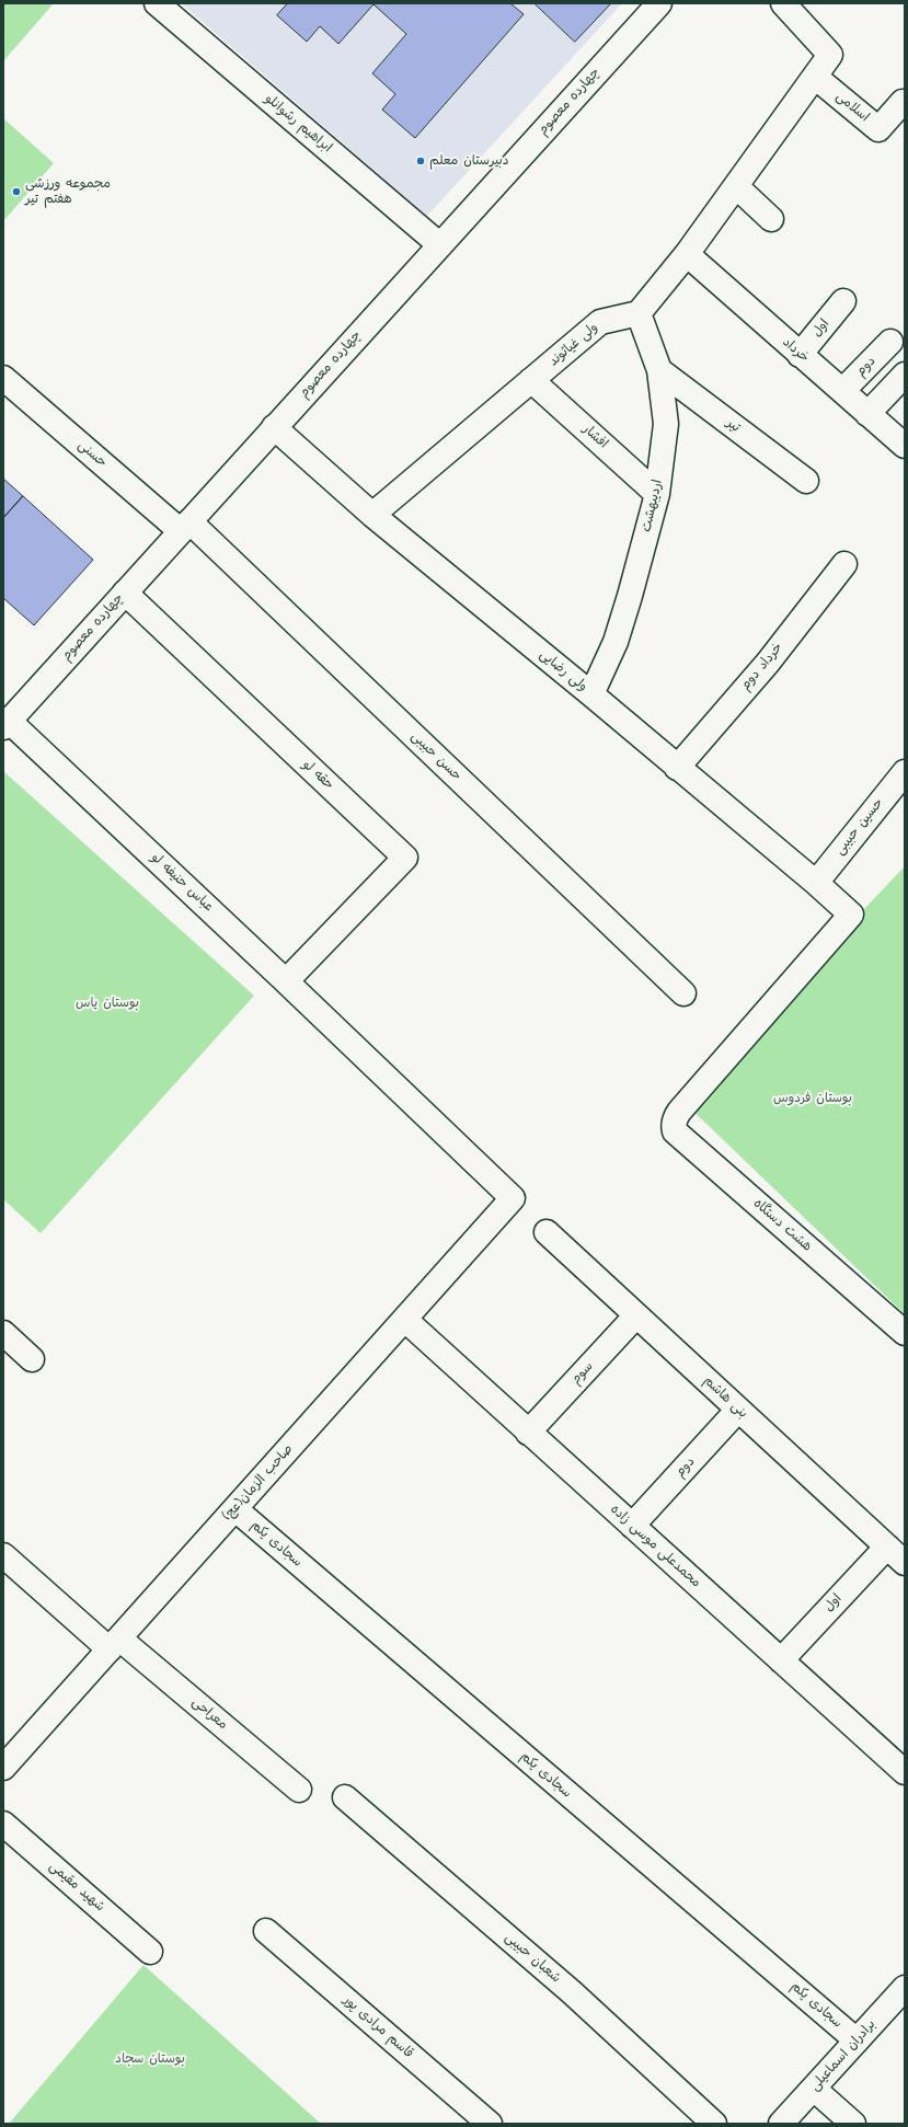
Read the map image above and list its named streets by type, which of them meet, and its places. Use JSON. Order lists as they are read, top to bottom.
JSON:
{
  "streets": {
    "street": [
      "چهارده معصوم",
      "اسلامی",
      "ابراهیم رشوانلو",
      "اول",
      "ولی غیاثوند",
      "خرداد",
      "دوم",
      "تیر",
      "افشار",
      "حسنی",
      "اردیبهشت",
      "خرداد دوم",
      "ولی رضایی",
      "حسن حبیبی",
      "حقه لو",
      "حسین حبیبی",
      "عباس حنیفه لو",
      "هشت دستگاه",
      "سوم",
      "بنی هاشم",
      "صاحب الزمان(عج)",
      "سجادی یکم",
      "محمدعلی موسی زاده",
      "معراحی",
      "شهید مقیمی",
      "شعبان حبیبی",
      "قاسم مرادی پور",
      "برادران اسماعیلی"
    ]
  },
  "crossings": [
    ["چهارده معصوم", "ابراهیم رشوانلو"],
    ["چهارده معصوم", "حسنی"],
    ["چهارده معصوم", "ولی رضایی"],
    ["چهارده معصوم", "حسن حبیبی"],
    ["چهارده معصوم", "حقه لو"],
    ["چهارده معصوم", "عباس حنیفه لو"],
    ["اول", "خرداد"],
    ["اول", "بنی هاشم"],
    ["اول", "محمدعلی موسی زاده"],
    ["ولی غیاثوند", "افشار"],
    ["ولی غیاثوند", "اردیبهشت"],
    ["ولی غیاثوند", "ولی رضایی"],
    ["خرداد", "دوم"],
    ["دوم", "بنی هاشم"],
    ["دوم", "محمدعلی موسی زاده"],
    ["تیر", "اردیبهشت"],
    ["افشار", "اردیبهشت"],
    ["حسنی", "حسن حبیبی"],
    ["اردیبهشت", "ولی رضایی"],
    ["خرداد دوم", "ولی رضایی"],
    ["ولی رضایی", "حسین حبیبی"],
    ["ولی رضایی", "هشت دستگاه"],
    ["حقه لو", "عباس حنیفه لو"],
    ["عباس حنیفه لو", "صاحب الزمان(عج)"],
    ["سوم", "بنی هاشم"],
    ["سوم", "محمدعلی موسی زاده"],
    ["صاحب الزمان(عج)", "سجادی یکم"],
    ["صاحب الزمان(عج)", "محمدعلی موسی زاده"],
    ["صاحب الزمان(عج)", "معراحی"],
    ["سجادی یکم", "برادران اسماعیلی"]
  ],
  "parks": ["بوستان یاس", "بوستان فردوس", "بوستان سجاد"],
  "places": ["دبیرستان معلم", "مجموعه ورزشی هفتم تیر"]
}
